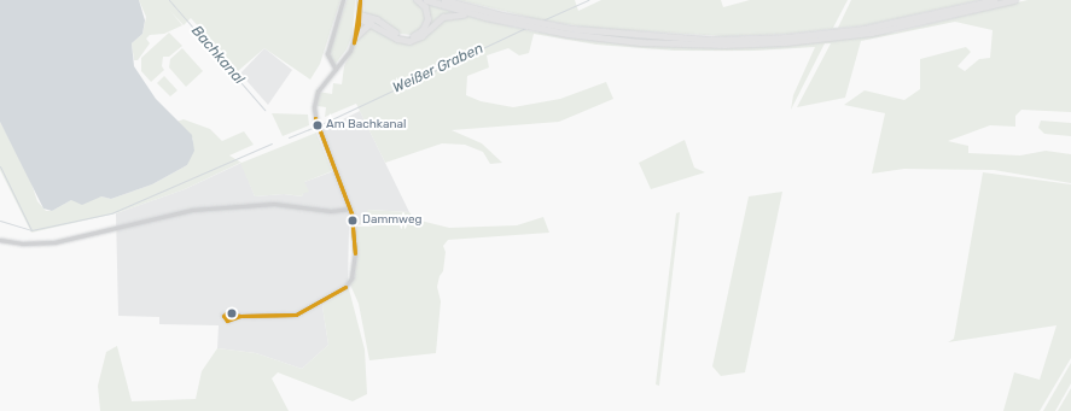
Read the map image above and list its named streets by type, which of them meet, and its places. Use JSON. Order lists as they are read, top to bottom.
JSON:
{
  "water": ["Bachkanal", "Weißer Graben"],
  "places": ["Am Bachkanal", "Dammweg"]
}
